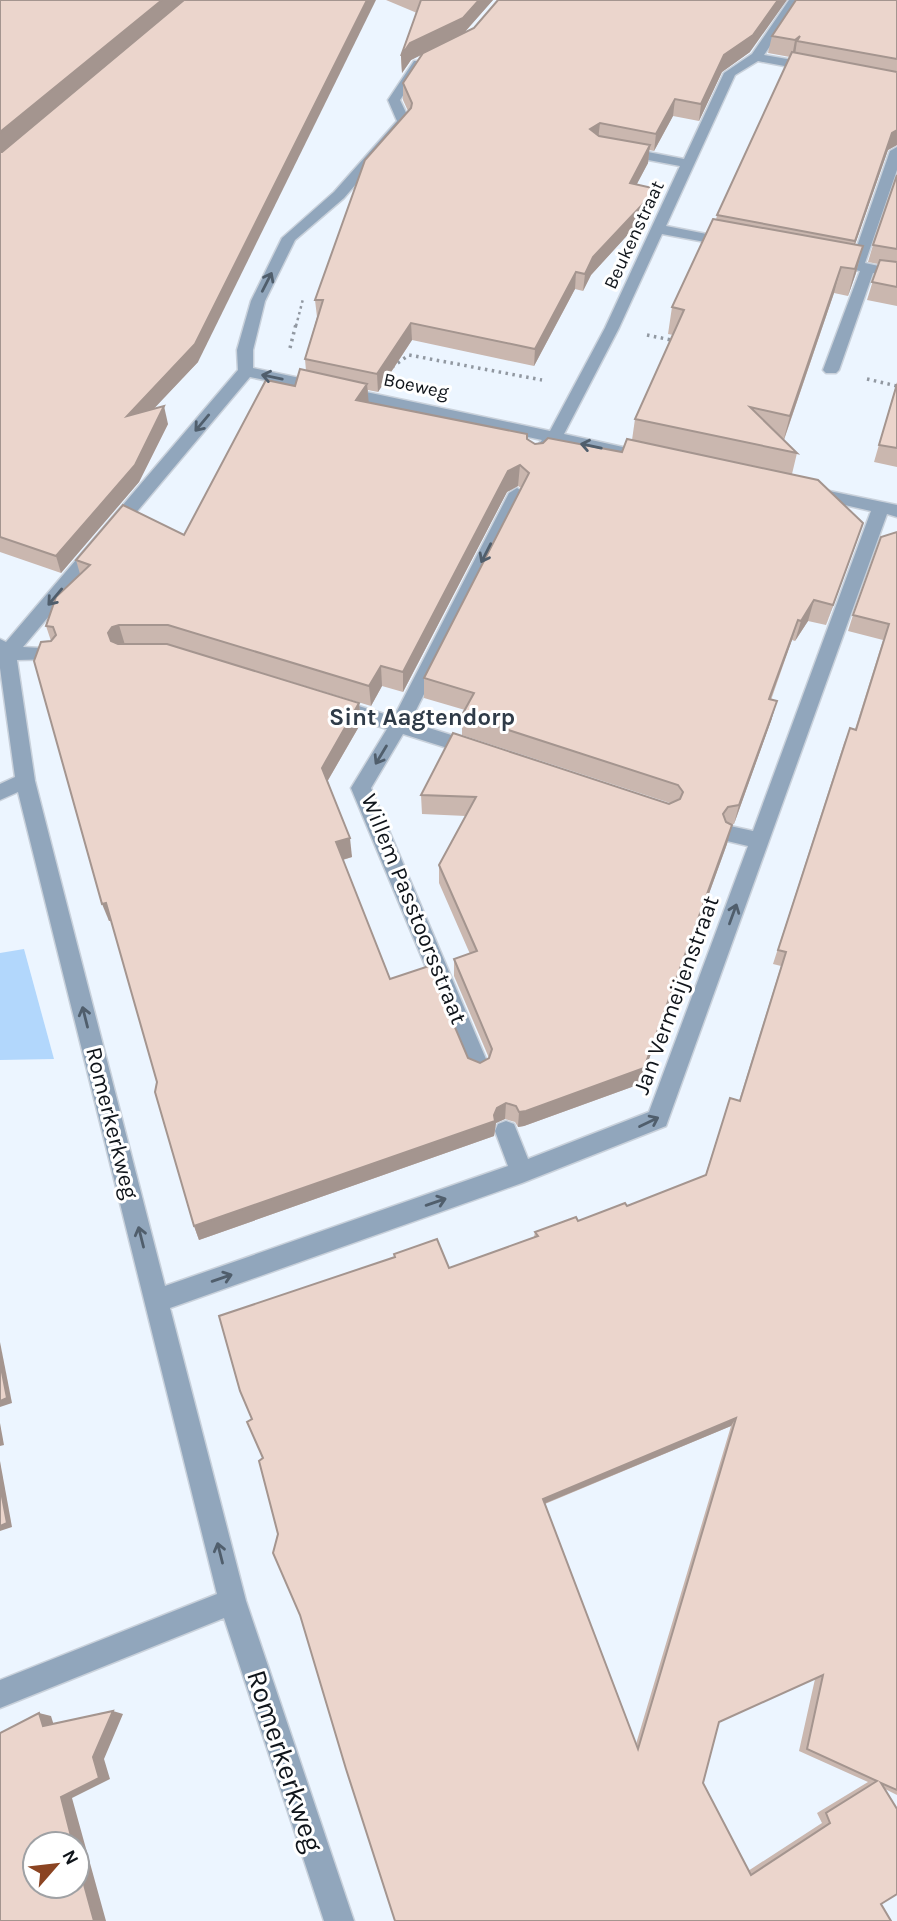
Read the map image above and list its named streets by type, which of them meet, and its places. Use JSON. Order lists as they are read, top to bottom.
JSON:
{
  "streets": {
    "street": [
      "Beukenstraat",
      "Boeweg",
      "Willem Passtoorsstraat",
      "Jan Vermeijenstraat",
      "Romerkerkweg"
    ]
  },
  "crossings": [
    ["Beukenstraat", "Boeweg"],
    ["Jan Vermeijenstraat", "Romerkerkweg"]
  ],
  "one_way": ["Willem Passtoorsstraat", "Jan Vermeijenstraat", "Romerkerkweg"],
  "districts": ["Sint Aagtendorp"],
  "north": "top right"
}
